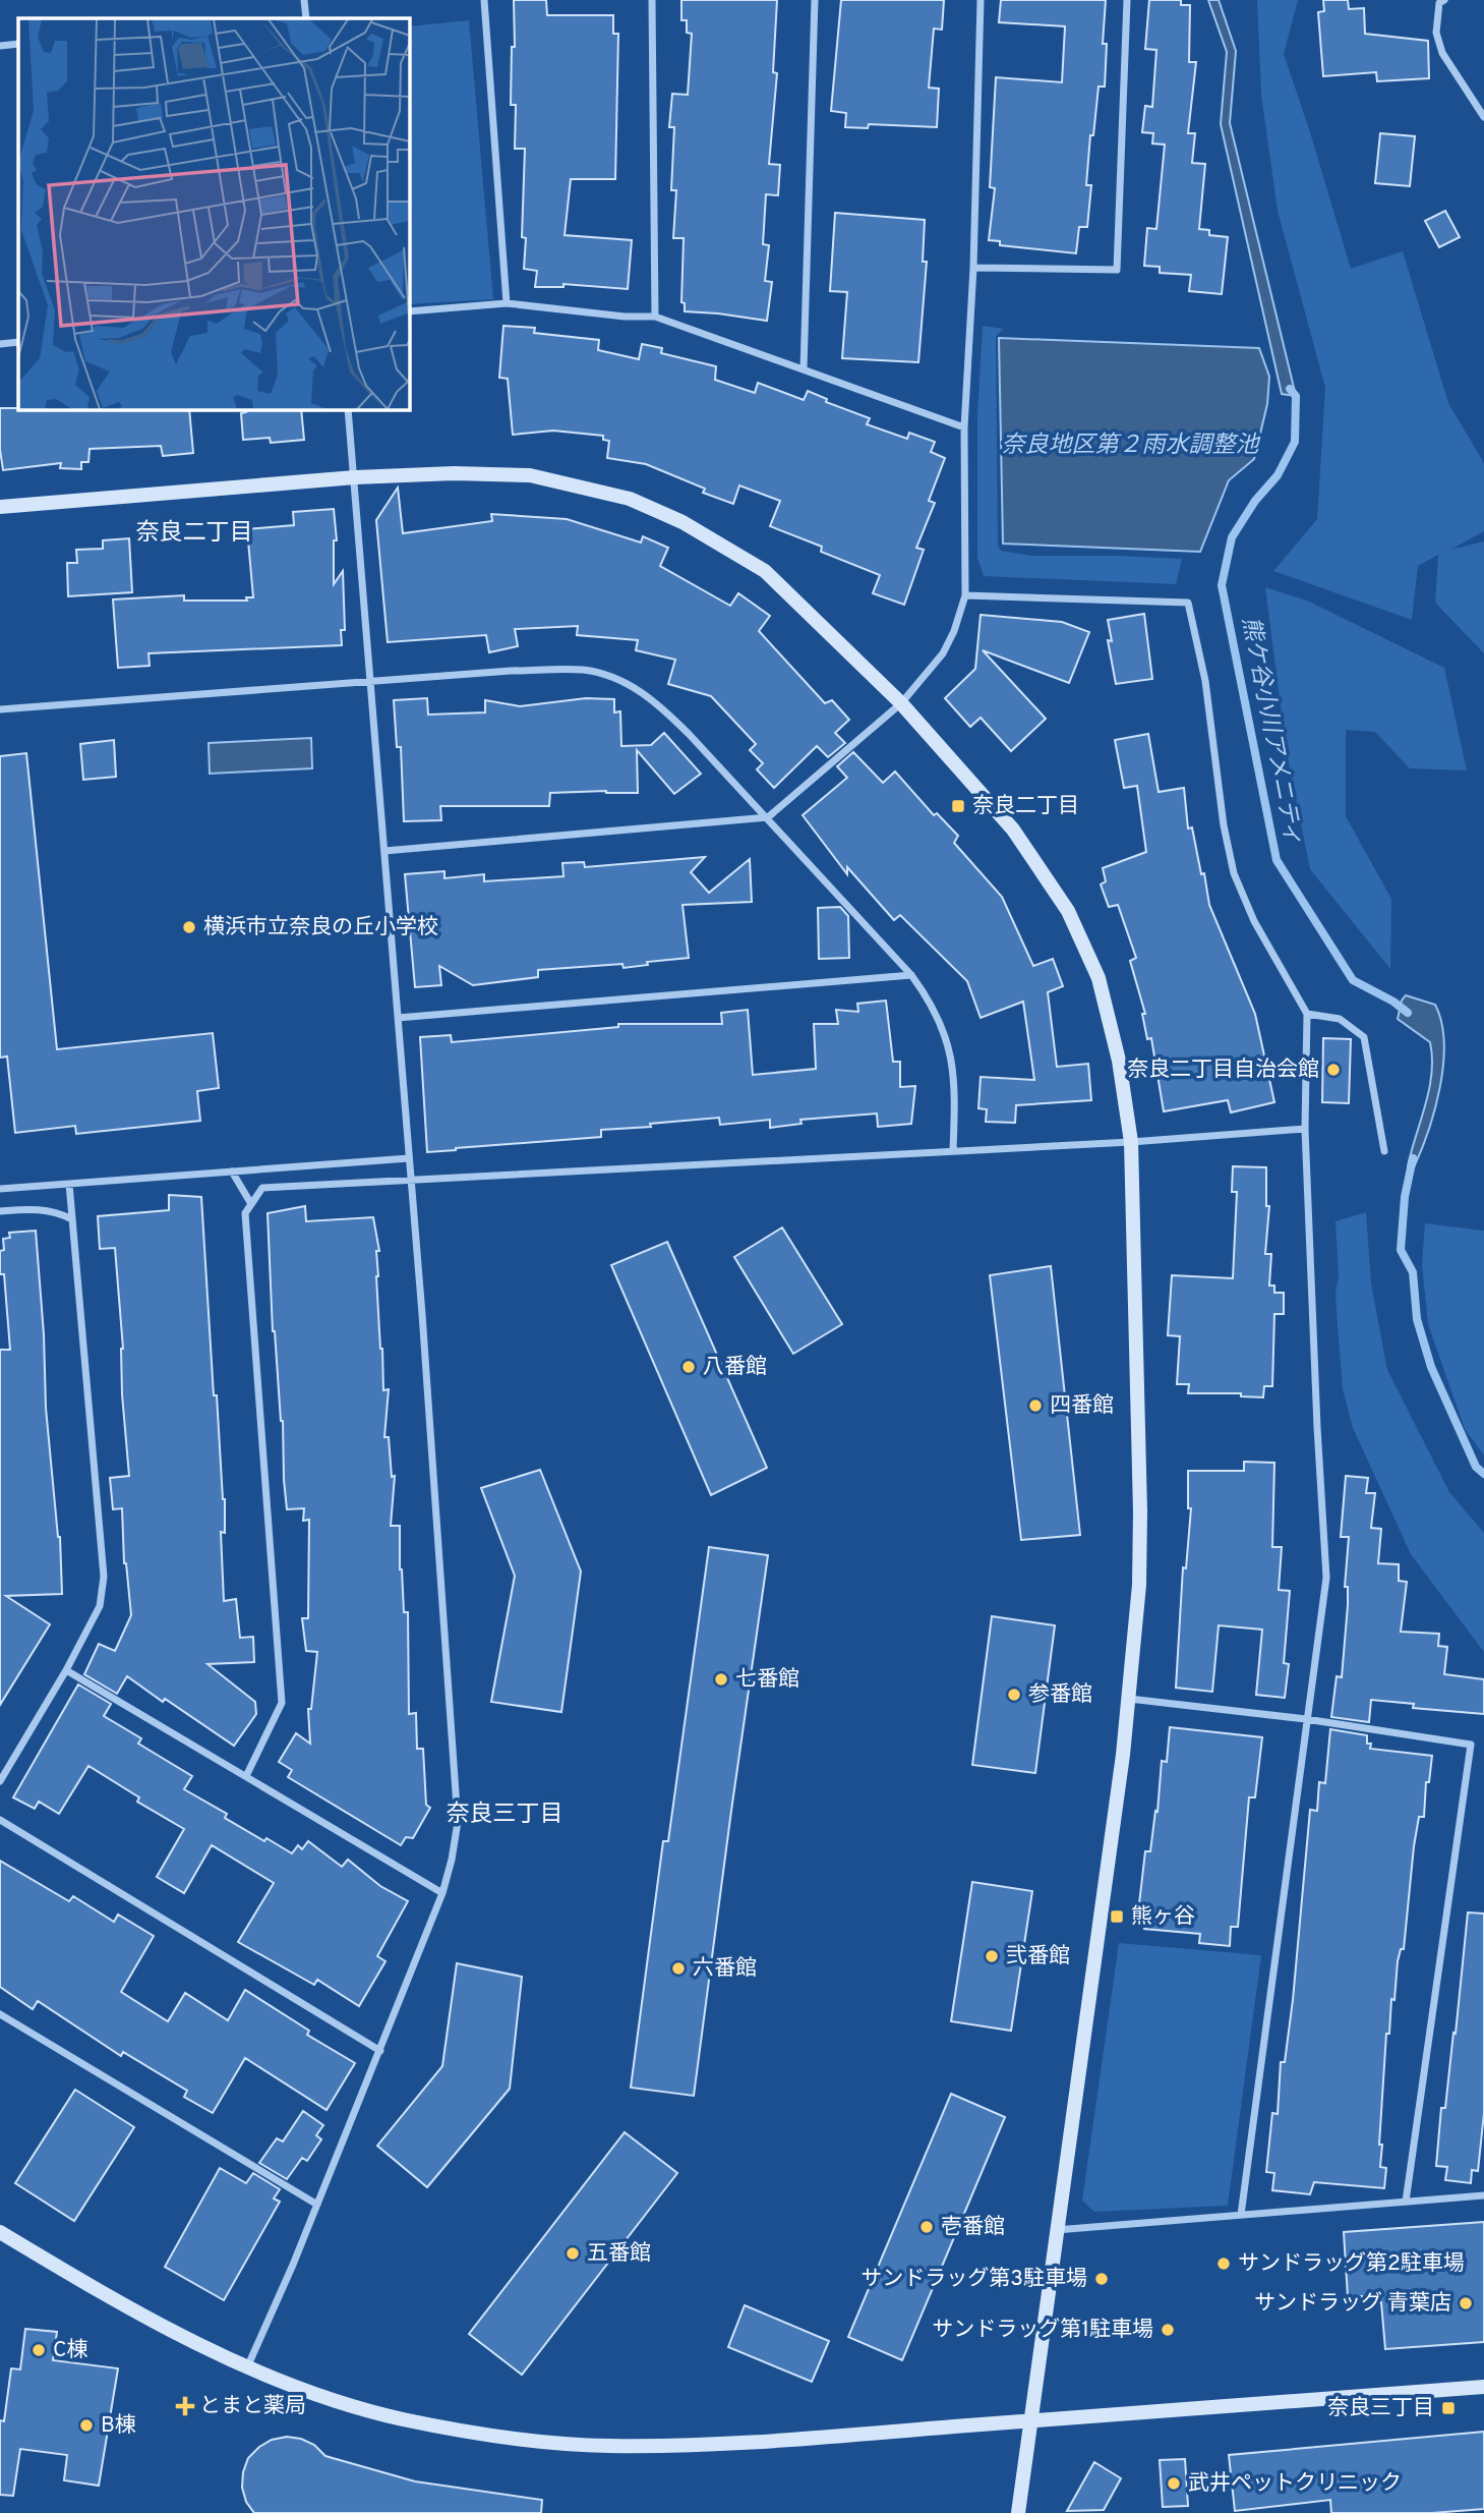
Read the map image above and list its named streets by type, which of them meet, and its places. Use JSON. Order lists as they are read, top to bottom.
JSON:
{
  "districts": ["奈良二丁目", "奈良三丁目"],
  "water": ["奈良地区第２雨水調整池", "熊ケ谷小川アメニティ"],
  "places": {
    "transit": ["奈良二丁目", "熊ヶ谷", "奈良三丁目"],
    "other": [
      "横浜市立奈良の丘小学校",
      "奈良二丁目自治会館",
      "八番館",
      "四番館",
      "七番館",
      "参番館",
      "弐番館",
      "六番館",
      "壱番館",
      "五番館",
      "サンドラッグ第2駐車場",
      "サンドラッグ第3駐車場",
      "サンドラッグ 青葉店",
      "サンドラッグ第1駐車場",
      "C棟",
      "B棟",
      "武井ペットクリニック"
    ],
    "health": ["とまと薬局"]
  }
}
